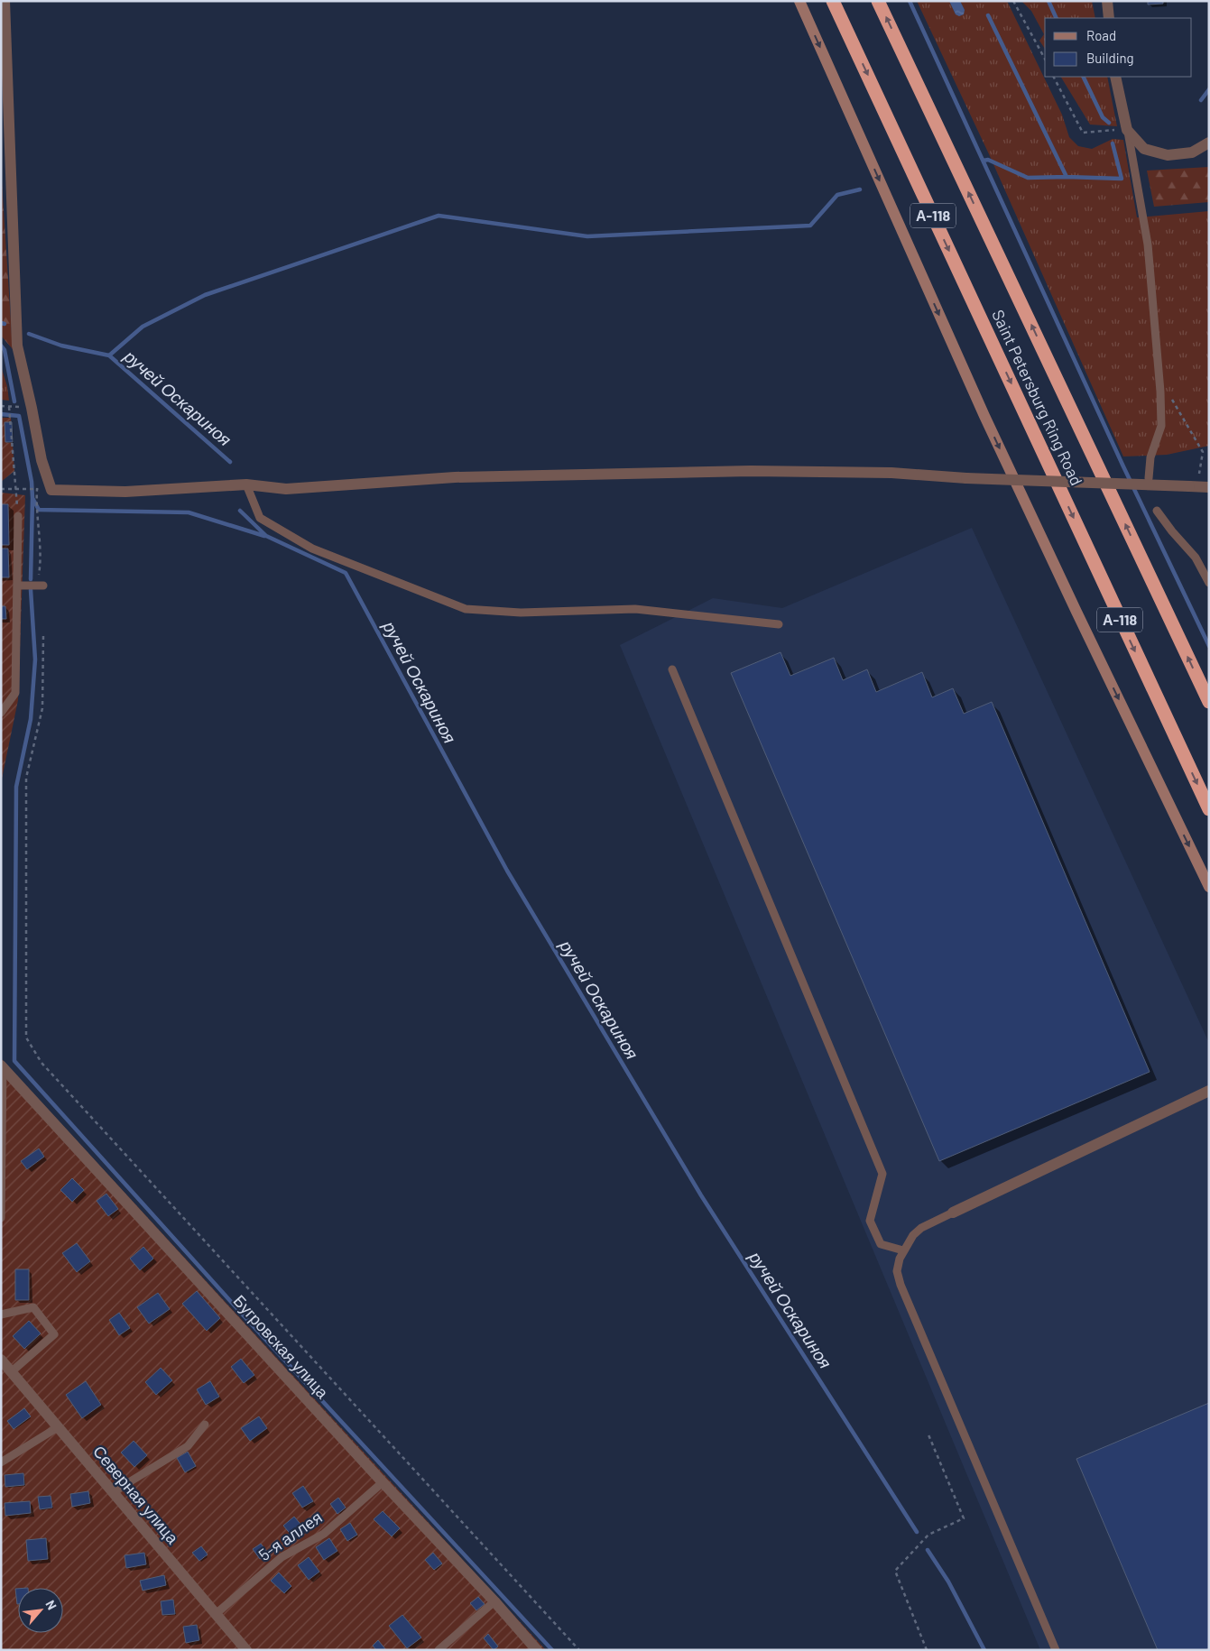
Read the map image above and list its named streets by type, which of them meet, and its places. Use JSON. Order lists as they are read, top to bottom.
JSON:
{
  "streets": {
    "highway": ["А-118", "Saint Petersburg Ring Road"],
    "street": ["Бугровская улица", "Северная улица"],
    "lane": ["5-я аллея"]
  },
  "crossings": [
    ["Бугровская улица", "5-я аллея"],
    ["Северная улица", "5-я аллея"]
  ],
  "water": ["ручей Оскариноя"],
  "legend": ["Road", "Building"],
  "north": "top right"
}
